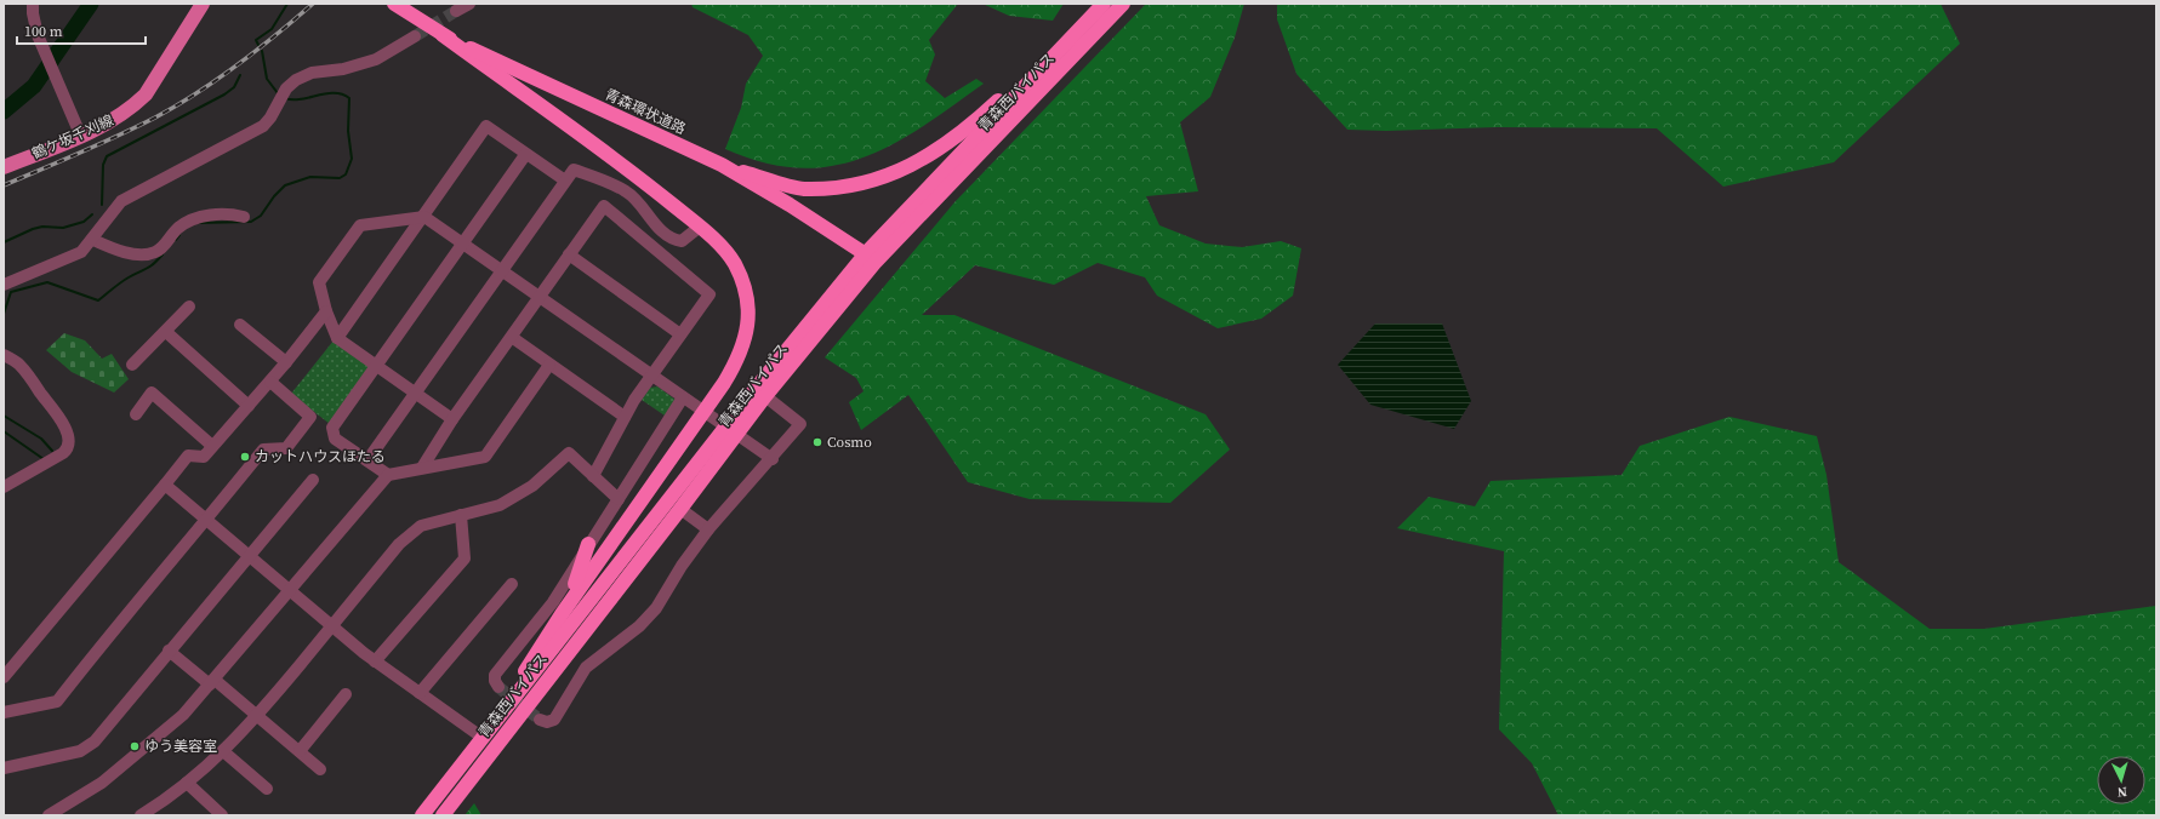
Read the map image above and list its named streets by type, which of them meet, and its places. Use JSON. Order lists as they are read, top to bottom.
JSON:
{
  "streets": {
    "highway": ["青森西バイパス", "青森環状道路"],
    "main road": ["鶴ケ坂千刈線"]
  },
  "crossings": [
    ["青森西バイパス", "青森環状道路"]
  ],
  "places": ["Cosmo", "カットハウスほたる", "ゆう美容室"],
  "scale_bar": "100 m",
  "north": "bottom"
}
